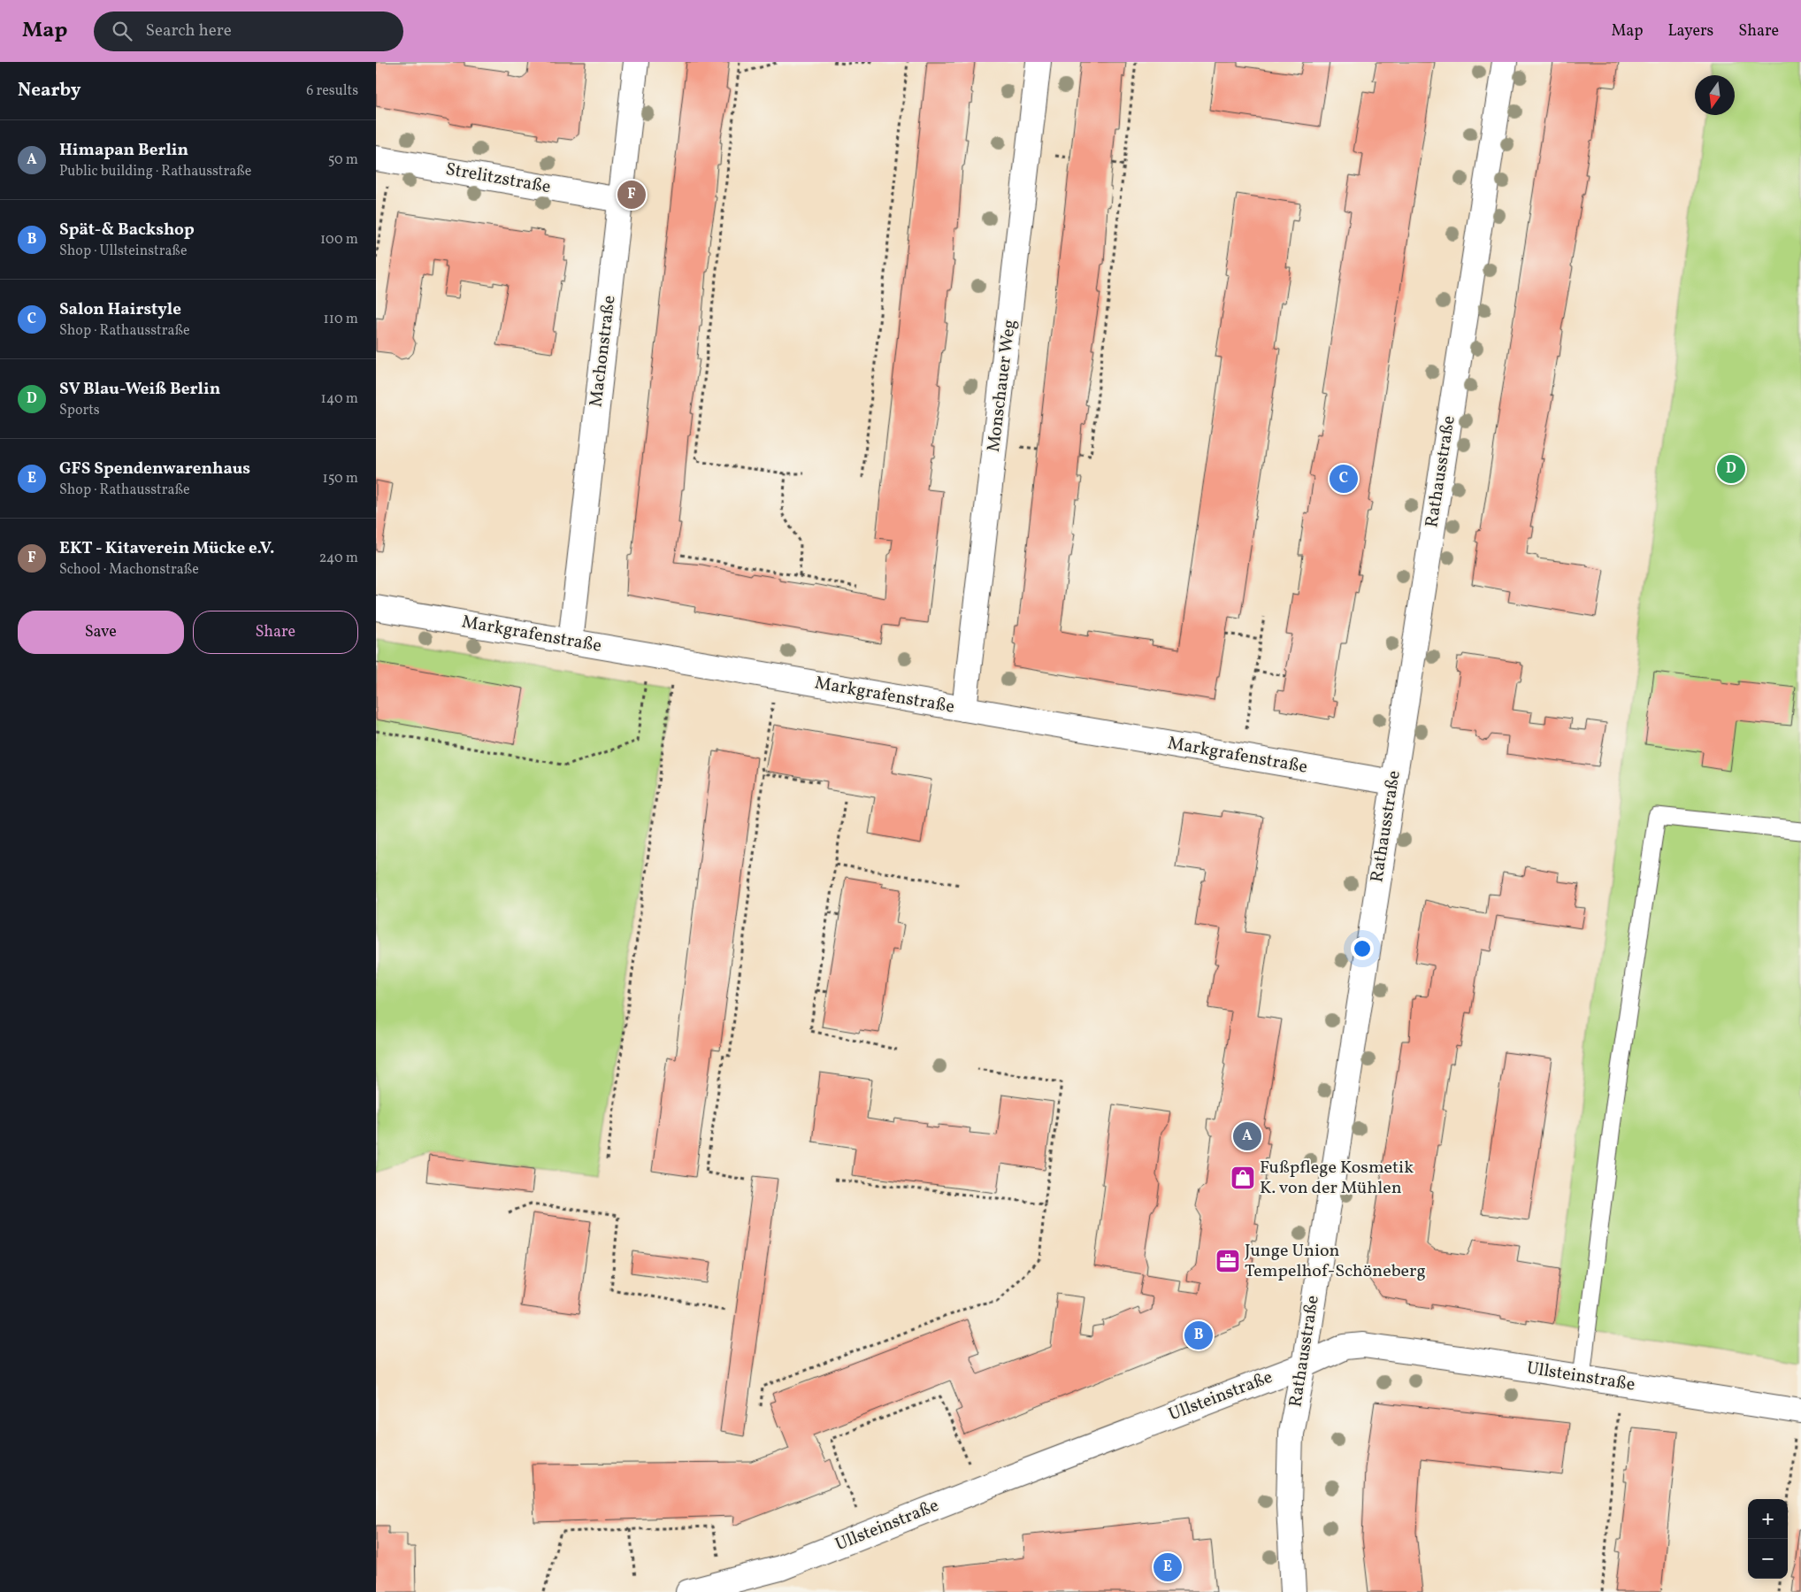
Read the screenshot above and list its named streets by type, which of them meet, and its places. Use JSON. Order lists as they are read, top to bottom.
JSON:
{
  "streets": {
    "street": [
      "Strelitzstraße",
      "Machonstraße",
      "Monschauer Weg",
      "Rathausstraße",
      "Markgrafenstraße",
      "Ullsteinstraße"
    ]
  },
  "crossings": [
    ["Strelitzstraße", "Machonstraße"],
    ["Machonstraße", "Markgrafenstraße"],
    ["Monschauer Weg", "Markgrafenstraße"],
    ["Rathausstraße", "Markgrafenstraße"],
    ["Rathausstraße", "Ullsteinstraße"]
  ],
  "places": {
    "shop": ["Fußpflege Kosmetik K. von der Mühlen"],
    "office": ["Junge Union Tempelhof-Schöneberg"]
  },
  "north": "bottom",
  "page": {
    "header": "Map",
    "search": "Search here",
    "nav": ["Map", "Layers", "Share"],
    "heading": ["Nearby", "6 results"],
    "list": [
      {
        "mark": "A",
        "name": "Himapan Berlin",
        "note": "Public building · Rathausstraße",
        "value": "50 m"
      },
      {
        "mark": "B",
        "name": "Spät-& Backshop",
        "note": "Shop · Ullsteinstraße",
        "value": "100 m"
      },
      {
        "mark": "C",
        "name": "Salon Hairstyle",
        "note": "Shop · Rathausstraße",
        "value": "110 m"
      },
      {
        "mark": "D",
        "name": "SV Blau-Weiß Berlin",
        "note": "Sports",
        "value": "140 m"
      },
      {
        "mark": "E",
        "name": "GFS Spendenwarenhaus",
        "note": "Shop · Rathausstraße",
        "value": "150 m"
      },
      {
        "mark": "F",
        "name": "EKT - Kitaverein Mücke e.V.",
        "note": "School · Machonstraße",
        "value": "240 m"
      }
    ],
    "pins": [
      "F",
      "D",
      "C",
      "A",
      "B",
      "E"
    ],
    "buttons": ["Save", "Share"],
    "map_buttons": ["+", "−"]
  }
}
